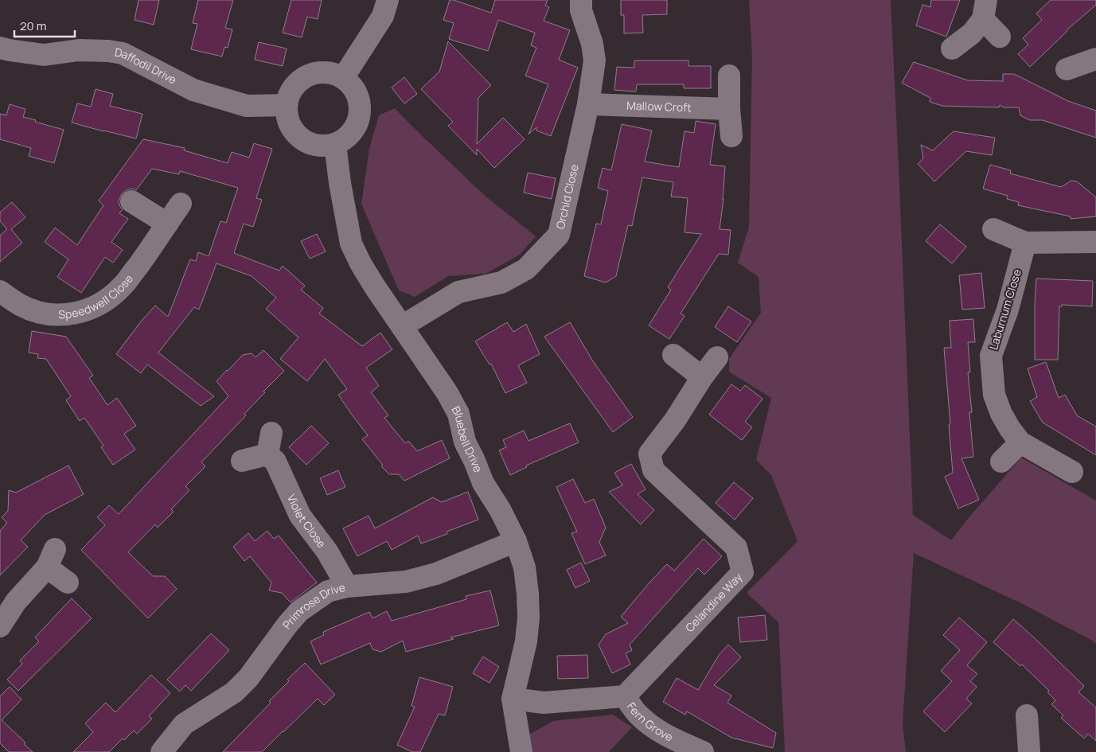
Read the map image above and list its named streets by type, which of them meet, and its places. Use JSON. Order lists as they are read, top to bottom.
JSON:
{
  "streets": {
    "street": [
      "Daffodil Drive",
      "Mallow Croft",
      "Orchid Close",
      "Speedwell Close",
      "Laburnum Close",
      "Bluebell Drive",
      "Violet Close",
      "Celandine Way",
      "Primrose Drive",
      "Fern Grove"
    ]
  },
  "crossings": [
    ["Daffodil Drive", "Bluebell Drive"],
    ["Mallow Croft", "Orchid Close"],
    ["Orchid Close", "Bluebell Drive"],
    ["Bluebell Drive", "Primrose Drive"],
    ["Violet Close", "Primrose Drive"],
    ["Celandine Way", "Fern Grove"]
  ],
  "scale_bar": "20 m"
}
